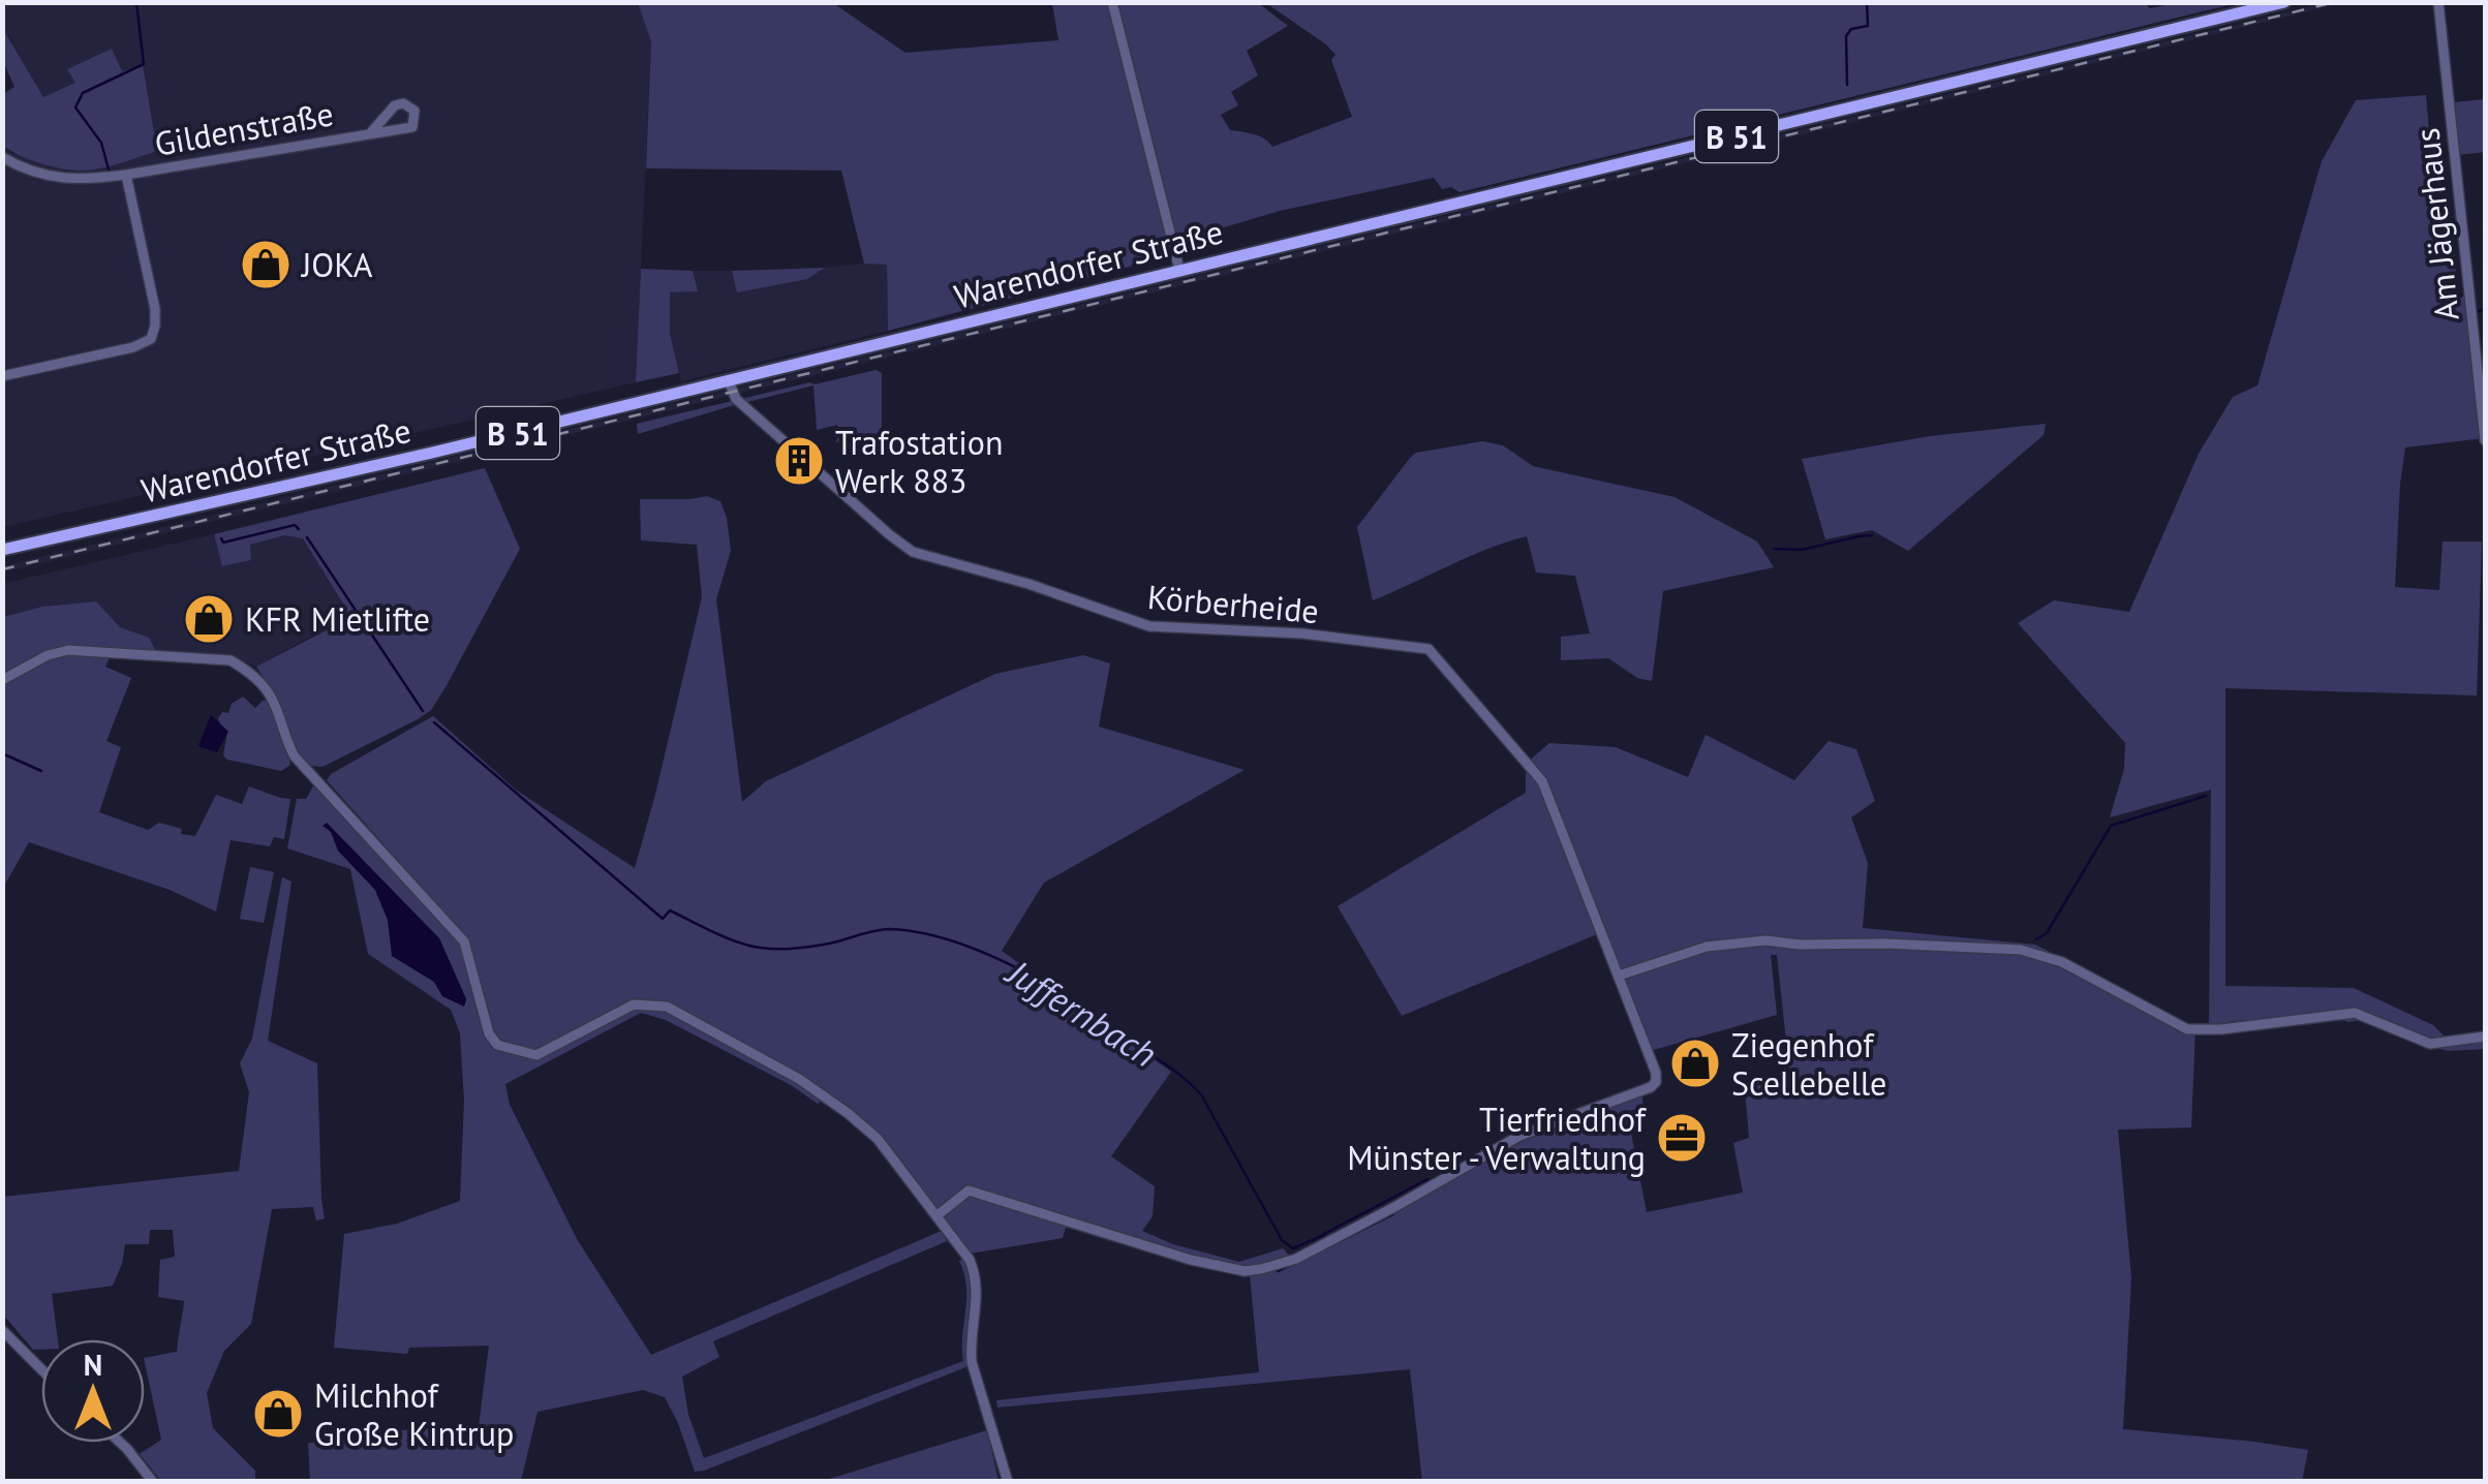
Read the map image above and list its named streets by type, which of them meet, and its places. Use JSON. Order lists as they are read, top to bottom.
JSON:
{
  "streets": {
    "main road": ["B 51", "Warendorfer Straße"],
    "street": ["Gildenstraße", "Am Jägerhaus", "Körberheide"]
  },
  "crossings": [
    ["Warendorfer Straße", "Körberheide"]
  ],
  "water": ["Juffernbach"],
  "places": {
    "shop": [
      "JOKA",
      "KFR Mietlifte",
      "Ziegenhof Scellebelle",
      "Milchhof Große Kintrup"
    ],
    "building": ["Trafostation Werk 883"],
    "office": ["Tierfriedhof Münster - Verwaltung"]
  },
  "north": "top"
}
